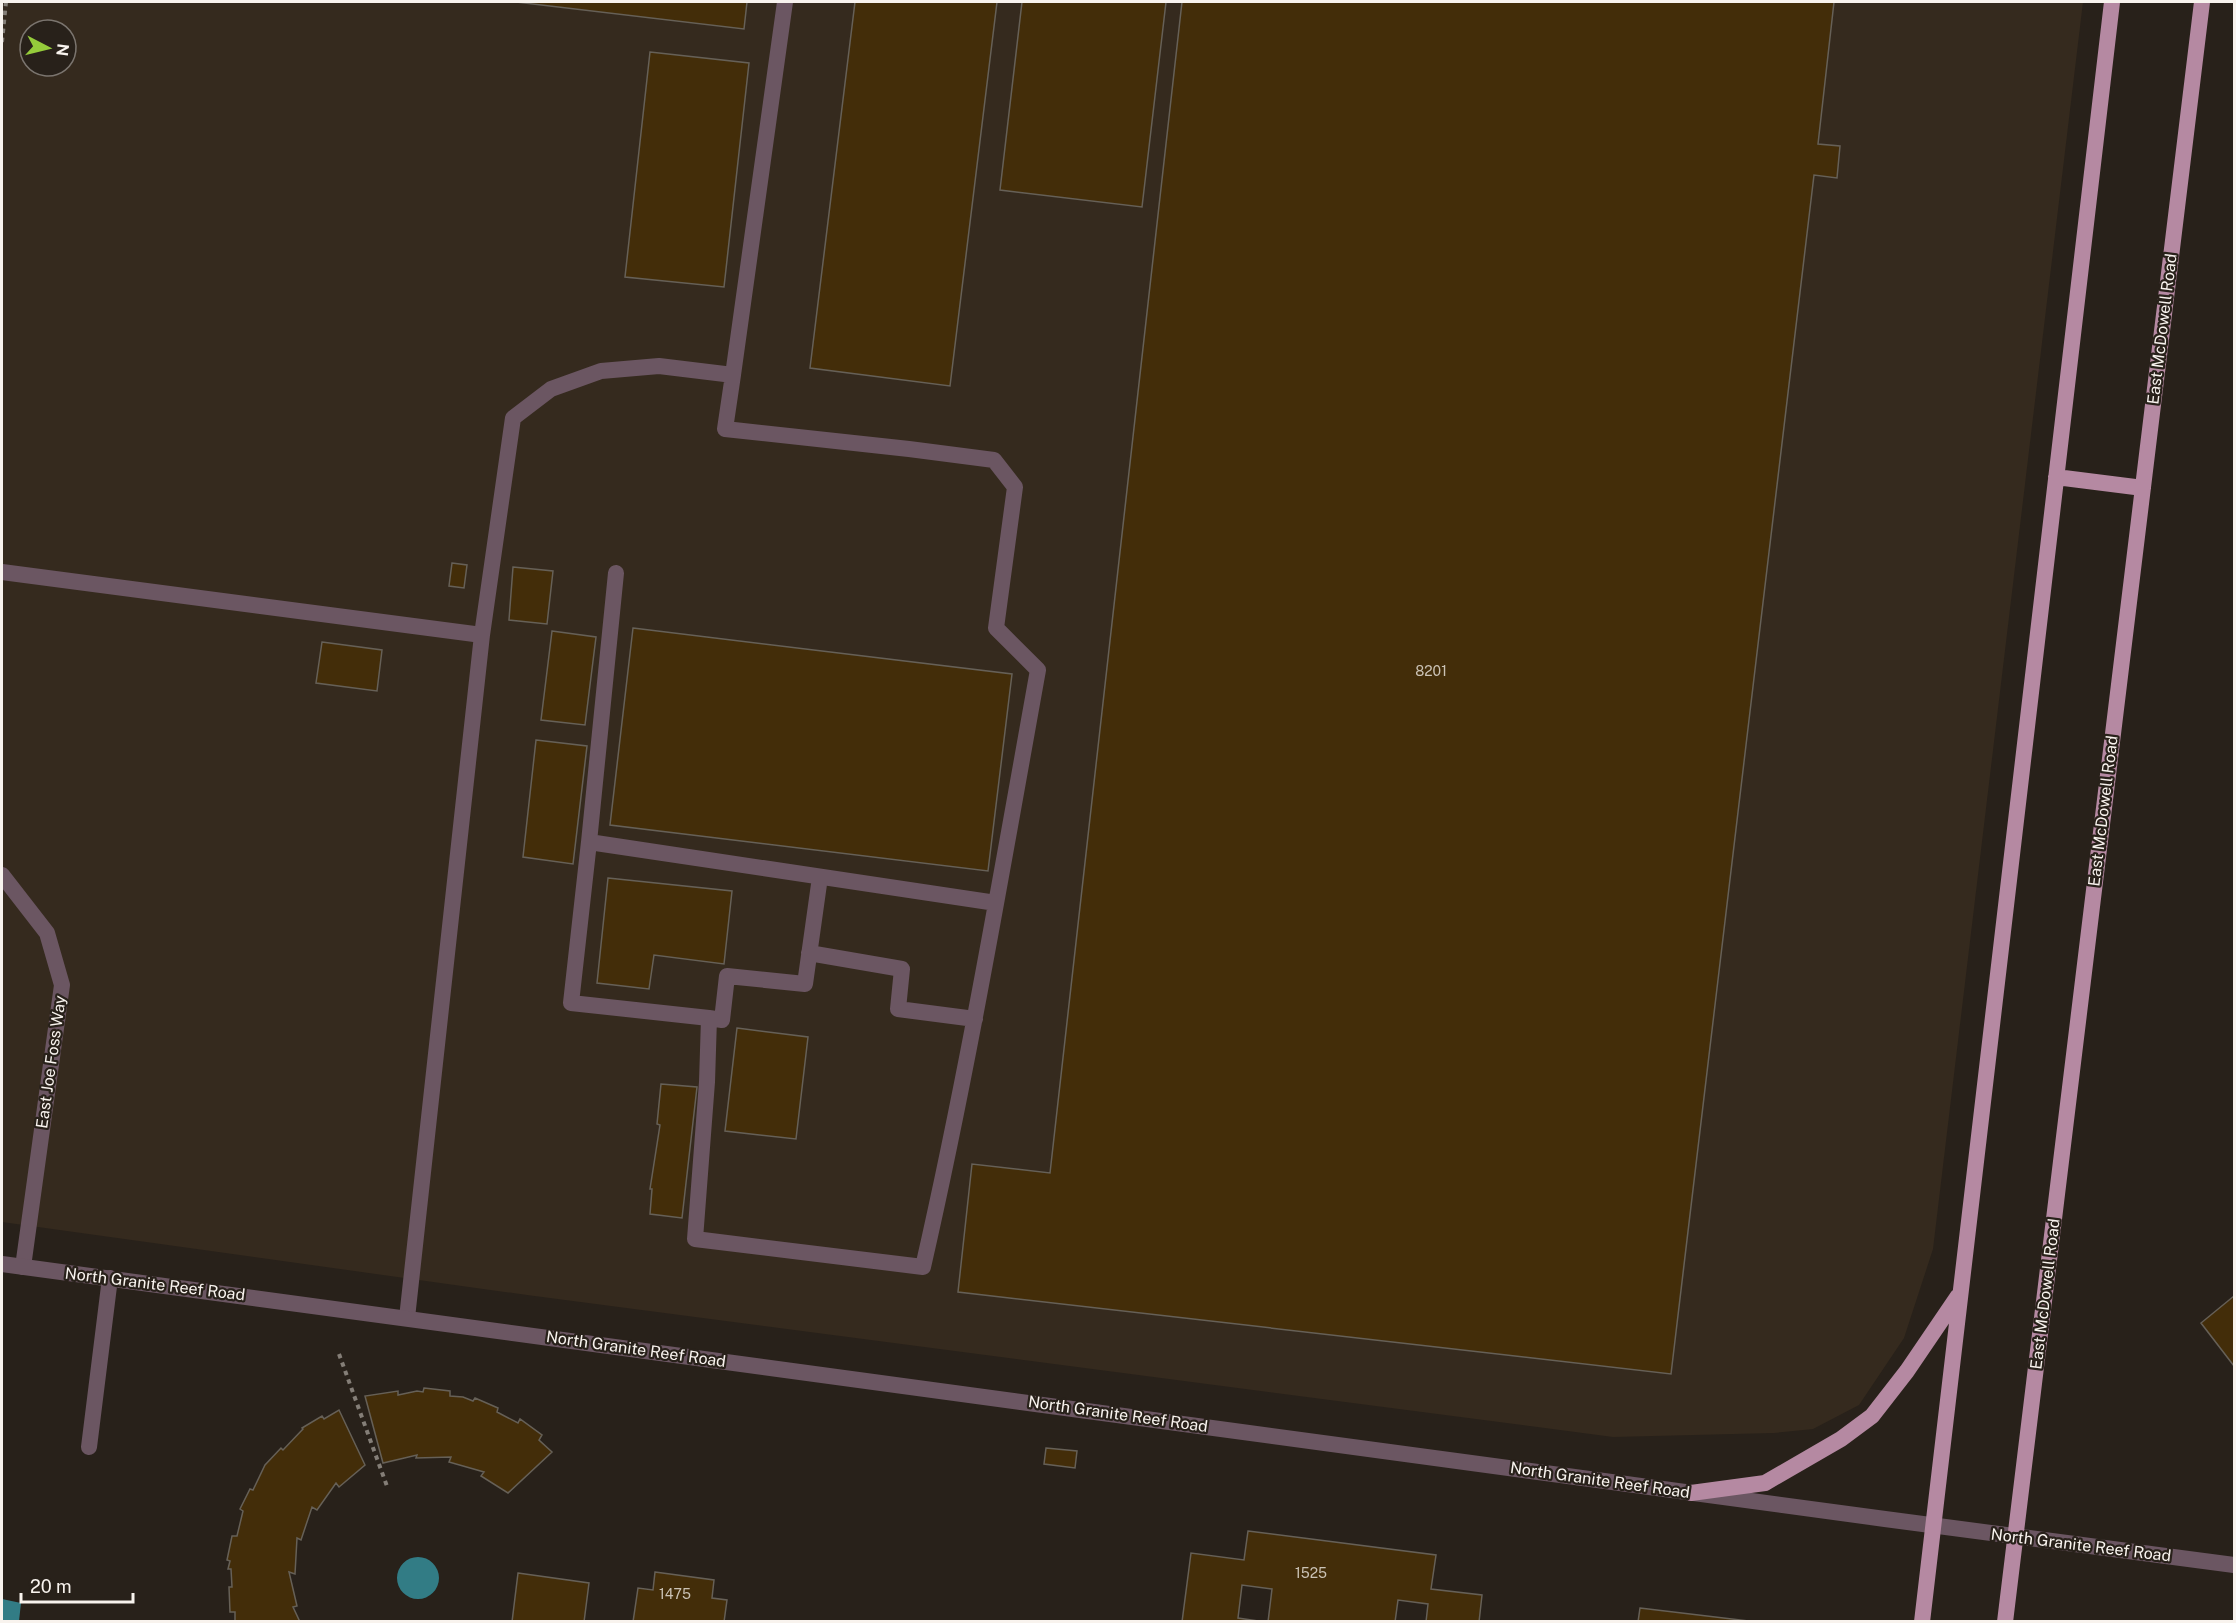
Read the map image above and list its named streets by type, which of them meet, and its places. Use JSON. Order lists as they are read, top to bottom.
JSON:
{
  "streets": {
    "main road": ["East McDowell Road"],
    "street": ["East Joe Foss Way", "North Granite Reef Road"]
  },
  "crossings": [
    ["East McDowell Road", "North Granite Reef Road"],
    ["East Joe Foss Way", "North Granite Reef Road"]
  ],
  "house_numbers": ["8201", "1525", "1475"],
  "scale_bar": "20 m",
  "north": "right"
}
